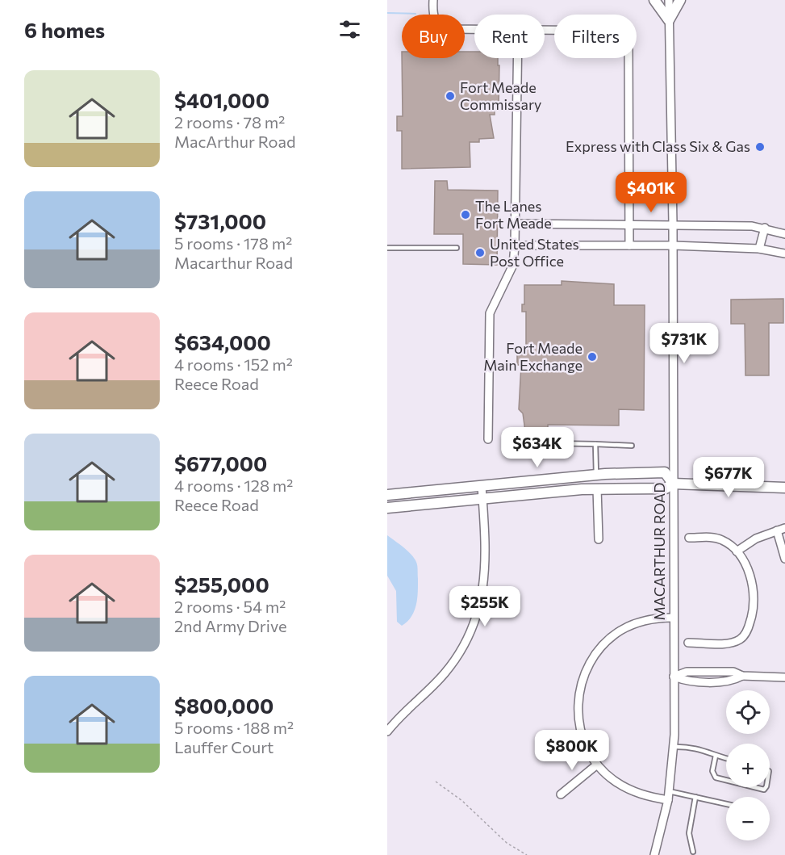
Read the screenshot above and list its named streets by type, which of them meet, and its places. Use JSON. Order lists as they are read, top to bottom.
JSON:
{
  "streets": {
    "street": ["MACARTHUR ROAD"]
  },
  "places": [
    "Fort Meade Commissary",
    "Express with Class Six & Gas",
    "The Lanes Fort Meade",
    "United States Post Office",
    "Fort Meade Main Exchange"
  ],
  "page": {
    "heading": "6 homes",
    "chip": ["Buy", "Rent", "Filters"],
    "list": [
      {
        "name": "$401,000",
        "note": "2 rooms · 78 m² · MacArthur Road"
      },
      {
        "name": "$731,000",
        "note": "5 rooms · 178 m² · Macarthur Road"
      },
      {
        "name": "$634,000",
        "note": "4 rooms · 152 m² · Reece Road"
      },
      {
        "name": "$677,000",
        "note": "4 rooms · 128 m² · Reece Road"
      },
      {
        "name": "$255,000",
        "note": "2 rooms · 54 m² · 2nd Army Drive"
      },
      {
        "name": "$800,000",
        "note": "5 rooms · 188 m² · Lauffer Court"
      }
    ],
    "price": [
      "$401K",
      "$731K",
      "$634K",
      "$677K",
      "$255K",
      "$800K"
    ],
    "map_buttons": ["+", "−"]
  }
}
